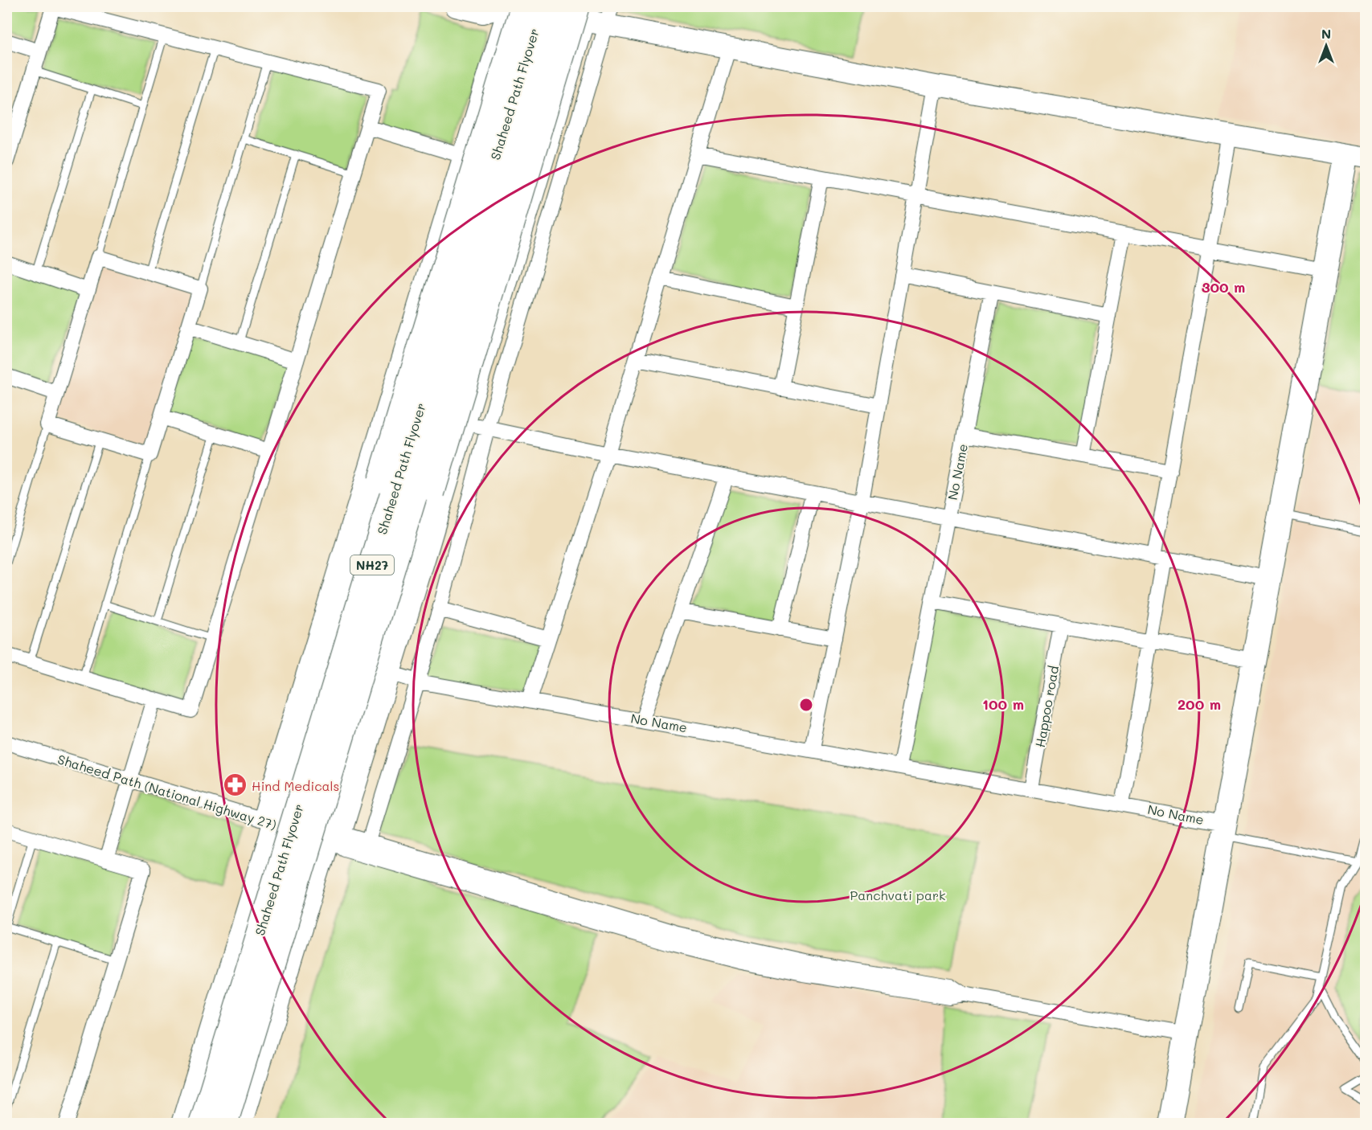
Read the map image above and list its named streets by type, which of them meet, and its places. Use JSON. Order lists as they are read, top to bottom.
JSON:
{
  "streets": {
    "highway": ["Shaheed Path Flyover", "NH27"],
    "street": ["No Name", "Happoo road", "Shaheed Path (National Highway 27)"]
  },
  "crossings": [
    ["No Name", "Happoo road"]
  ],
  "parks": ["Panchvati park"],
  "places": {
    "pharmacy": ["Hind Medicals"]
  },
  "north": "top",
  "rings": ["300 m", "100 m", "200 m"]
}
